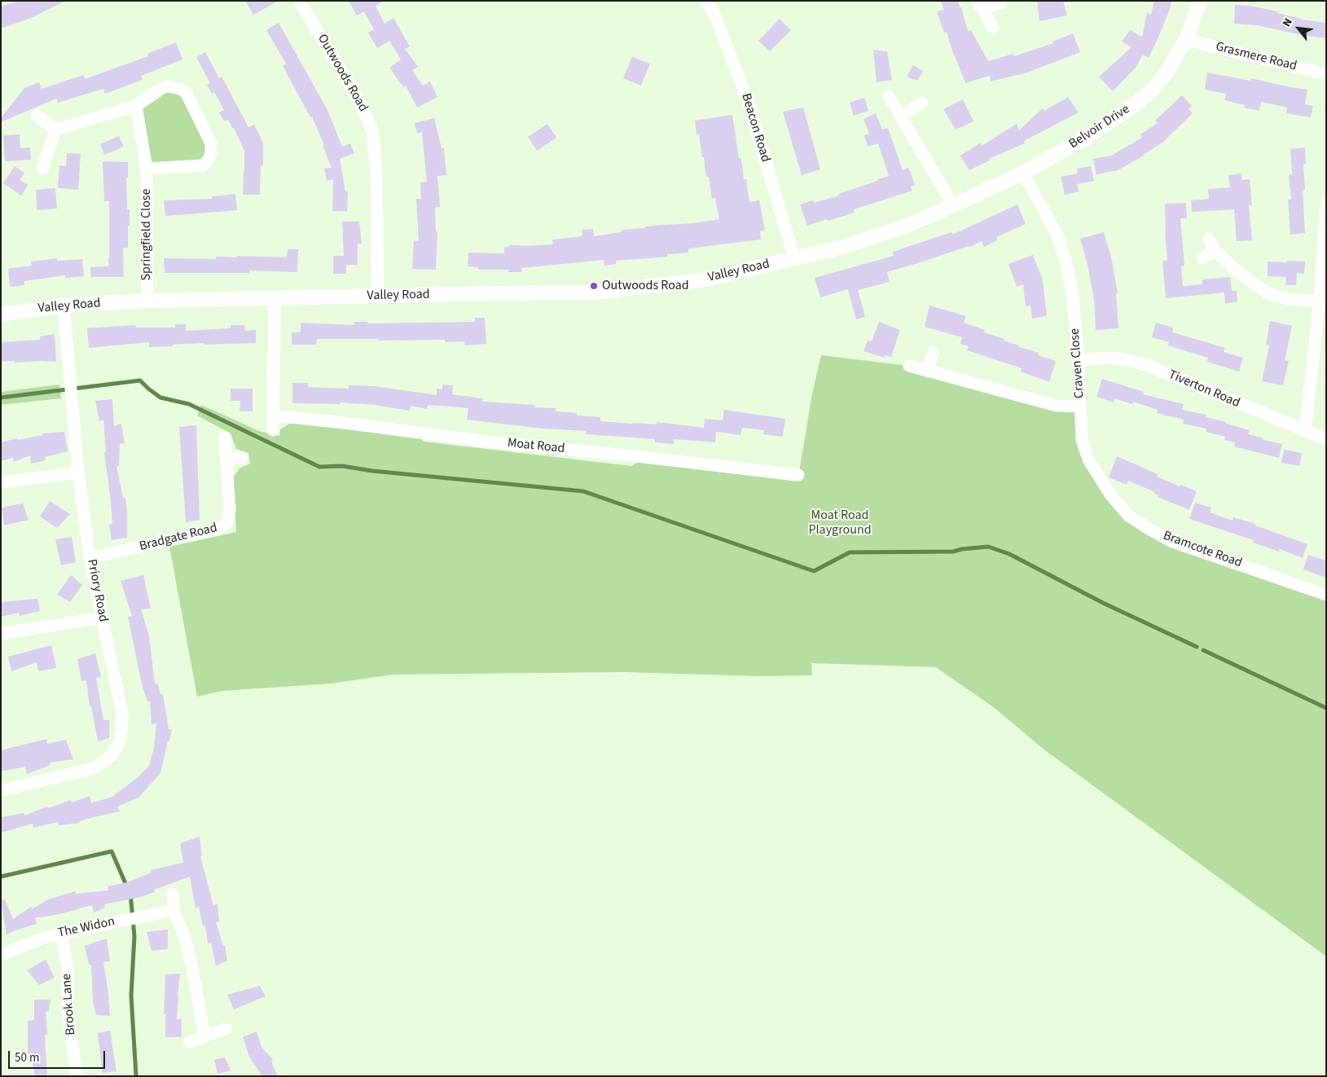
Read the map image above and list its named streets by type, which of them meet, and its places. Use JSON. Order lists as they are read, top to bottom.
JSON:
{
  "streets": {
    "street": [
      "Grasmere Road",
      "Outwoods Road",
      "Belvoir Drive",
      "Beacon Road",
      "Springfield Close",
      "Valley Road",
      "Craven Close",
      "Tiverton Road",
      "Moat Road",
      "Bradgate Road",
      "Bramcote Road",
      "Priory Road",
      "The Widon",
      "Brook Lane"
    ]
  },
  "crossings": [
    ["Grasmere Road", "Belvoir Drive"],
    ["Outwoods Road", "Valley Road"],
    ["Belvoir Drive", "Beacon Road"],
    ["Belvoir Drive", "Valley Road"],
    ["Belvoir Drive", "Craven Close"],
    ["Beacon Road", "Valley Road"],
    ["Springfield Close", "Valley Road"],
    ["Valley Road", "Priory Road"],
    ["Craven Close", "Tiverton Road"],
    ["Craven Close", "Bramcote Road"],
    ["Bradgate Road", "Priory Road"],
    ["The Widon", "Brook Lane"]
  ],
  "parks": ["Moat Road Playground"],
  "places": ["Outwoods Road"],
  "scale_bar": "50 m",
  "north": "top left"
}
